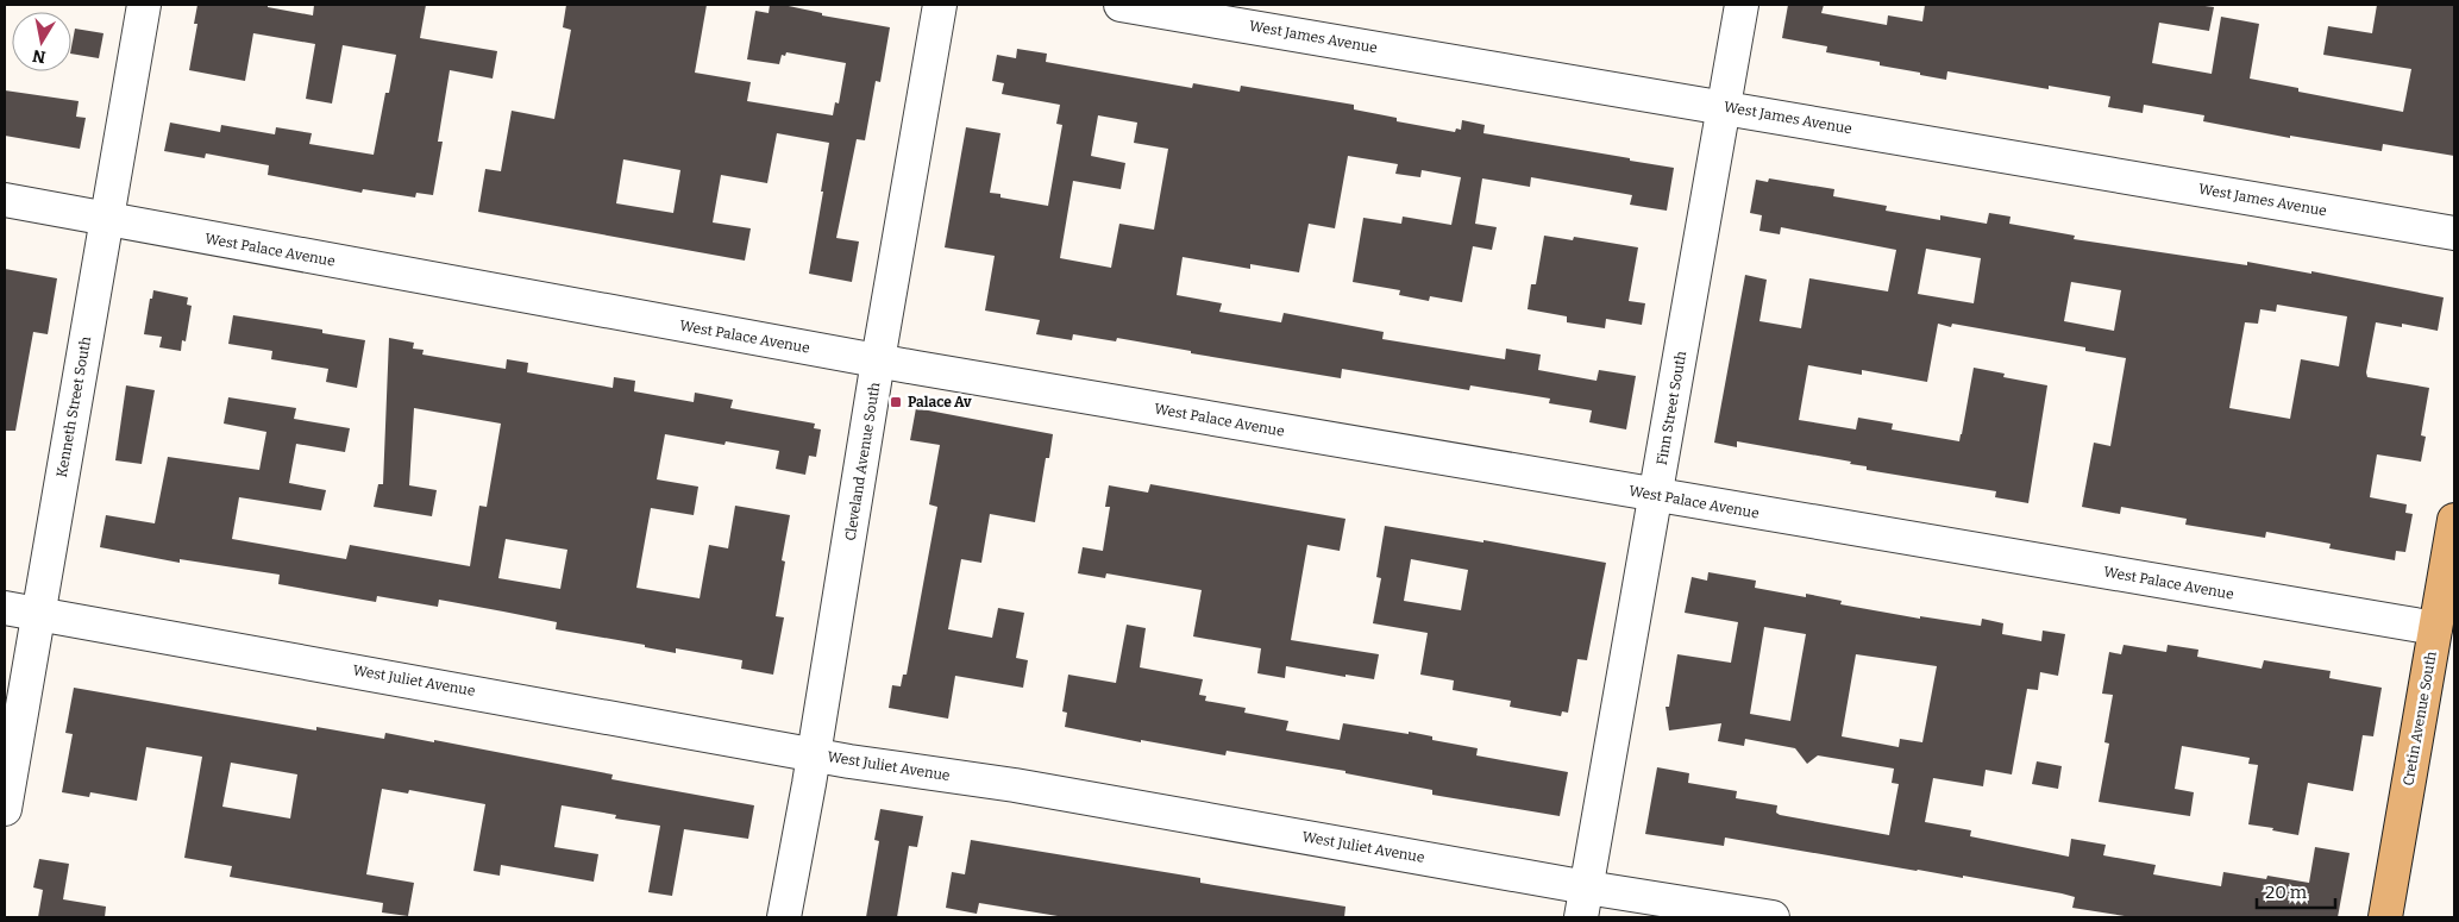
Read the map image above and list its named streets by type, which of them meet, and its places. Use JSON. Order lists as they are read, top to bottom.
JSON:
{
  "streets": {
    "main road": ["Cretin Avenue South"],
    "street": [
      "West James Avenue",
      "West Palace Avenue",
      "Kenneth Street South",
      "Finn Street South",
      "Cleveland Avenue South",
      "West Juliet Avenue"
    ]
  },
  "crossings": [
    ["West James Avenue", "Finn Street South"],
    ["West Palace Avenue", "Kenneth Street South"],
    ["West Palace Avenue", "Finn Street South"],
    ["West Palace Avenue", "Cleveland Avenue South"],
    ["West Palace Avenue", "Cretin Avenue South"],
    ["Kenneth Street South", "West Juliet Avenue"],
    ["Finn Street South", "West Juliet Avenue"],
    ["Cleveland Avenue South", "West Juliet Avenue"]
  ],
  "places": {
    "transit": ["Palace Av"]
  },
  "scale_bar": "20 m",
  "north": "bottom"
}
